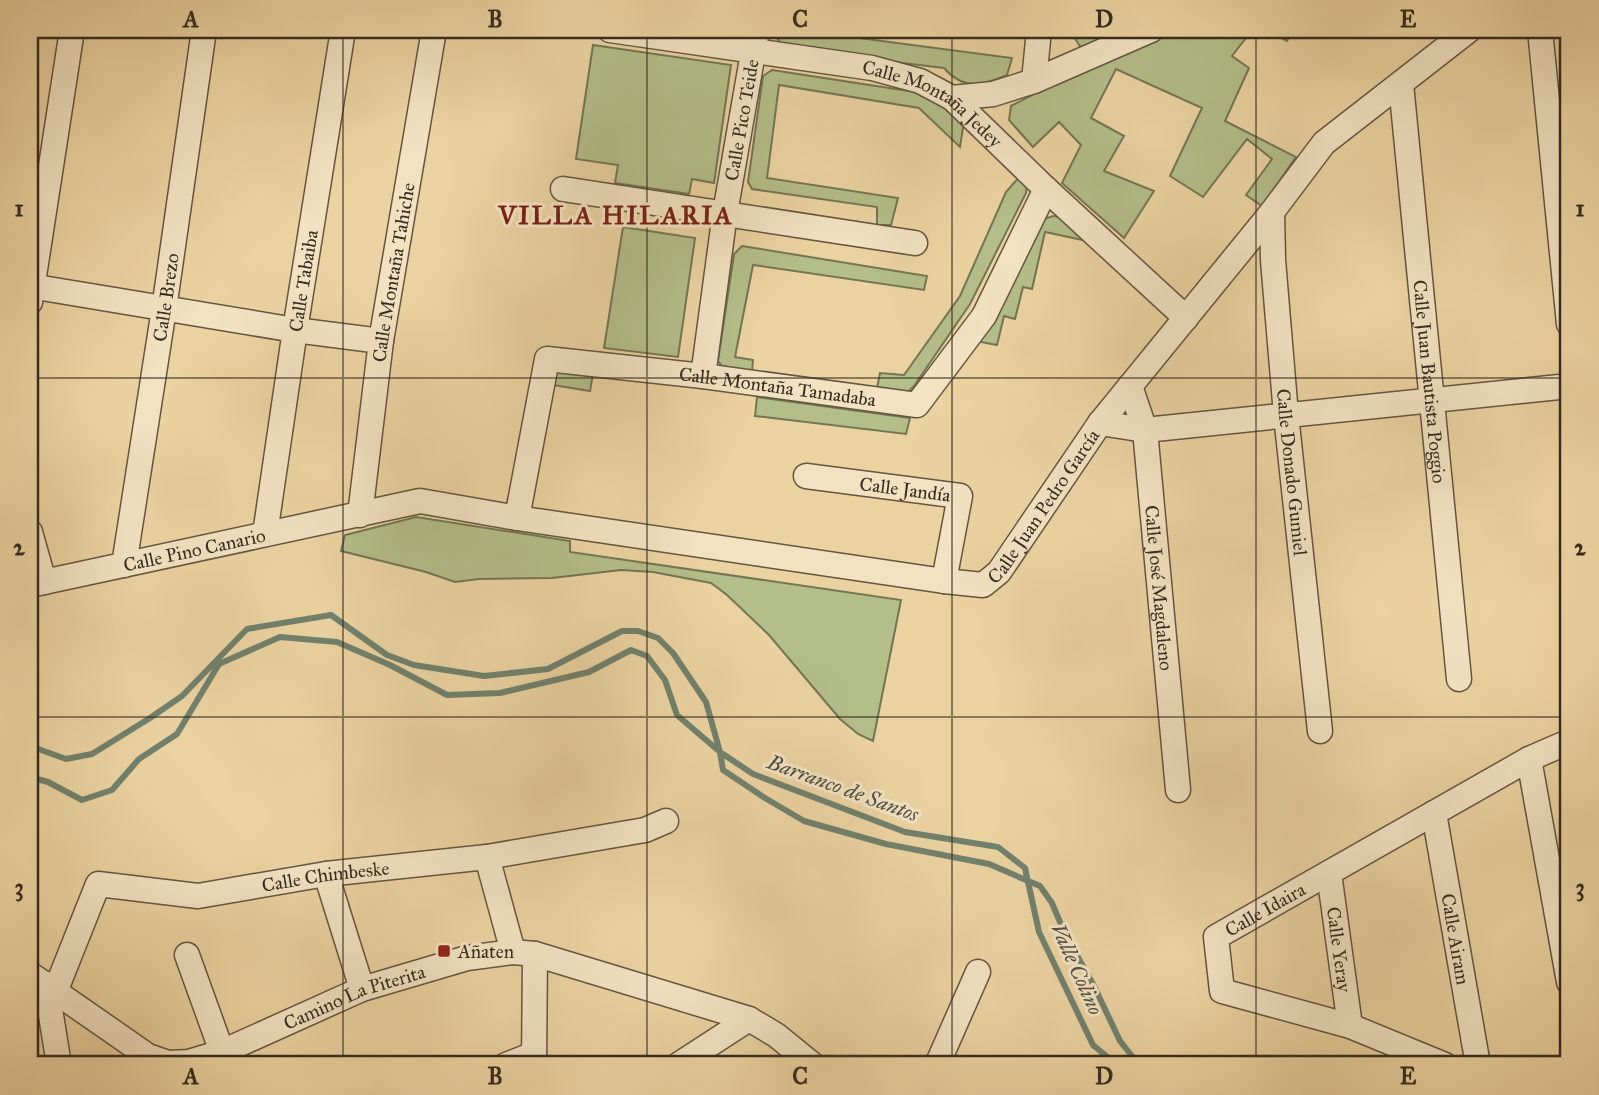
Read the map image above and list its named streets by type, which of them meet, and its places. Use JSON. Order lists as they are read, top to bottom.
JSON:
{
  "streets": {
    "street": [
      "Calle Montaña Jedey",
      "Calle Pico Teide",
      "Calle Montaña Tahiche",
      "Calle Tabaiba",
      "Calle Brezo",
      "Calle Juan Bautista Poggio",
      "Calle Montaña Tamadaba",
      "Calle Donado Gumiel",
      "Calle Jandía",
      "Calle Juan Pedro García",
      "Calle Pino Canario",
      "Calle José Magdaleno",
      "Calle Chimbeske",
      "Calle Idaira",
      "Calle Airam",
      "Calle Yeray",
      "Camino La Piterita"
    ]
  },
  "crossings": [
    ["Calle Montaña Jedey", "Calle Pico Teide"],
    ["Calle Montaña Jedey", "Calle Montaña Tamadaba"],
    ["Calle Montaña Jedey", "Calle Juan Pedro García"],
    ["Calle Pico Teide", "Calle Montaña Tamadaba"],
    ["Calle Montaña Tahiche", "Calle Juan Pedro García"],
    ["Calle Montaña Tahiche", "Calle Pino Canario"],
    ["Calle Tabaiba", "Calle Pino Canario"],
    ["Calle Brezo", "Calle Pino Canario"],
    ["Calle Juan Bautista Poggio", "Calle Juan Pedro García"],
    ["Calle Montaña Tamadaba", "Calle Juan Pedro García"],
    ["Calle Donado Gumiel", "Calle Juan Pedro García"],
    ["Calle Jandía", "Calle Juan Pedro García"],
    ["Calle Juan Pedro García", "Calle Pino Canario"],
    ["Calle Juan Pedro García", "Calle José Magdaleno"],
    ["Calle Chimbeske", "Camino La Piterita"],
    ["Calle Idaira", "Calle Airam"],
    ["Calle Idaira", "Calle Yeray"]
  ],
  "districts": ["VILLA HILARIA"],
  "water": ["Barranco de Santos", "Valle Colino"],
  "places": {
    "transit": ["Añaten"]
  },
  "grid": {
    "columns": [
      "A",
      "B",
      "C",
      "D",
      "E"
    ],
    "rows": ["1", "2", "3"]
  }
}
